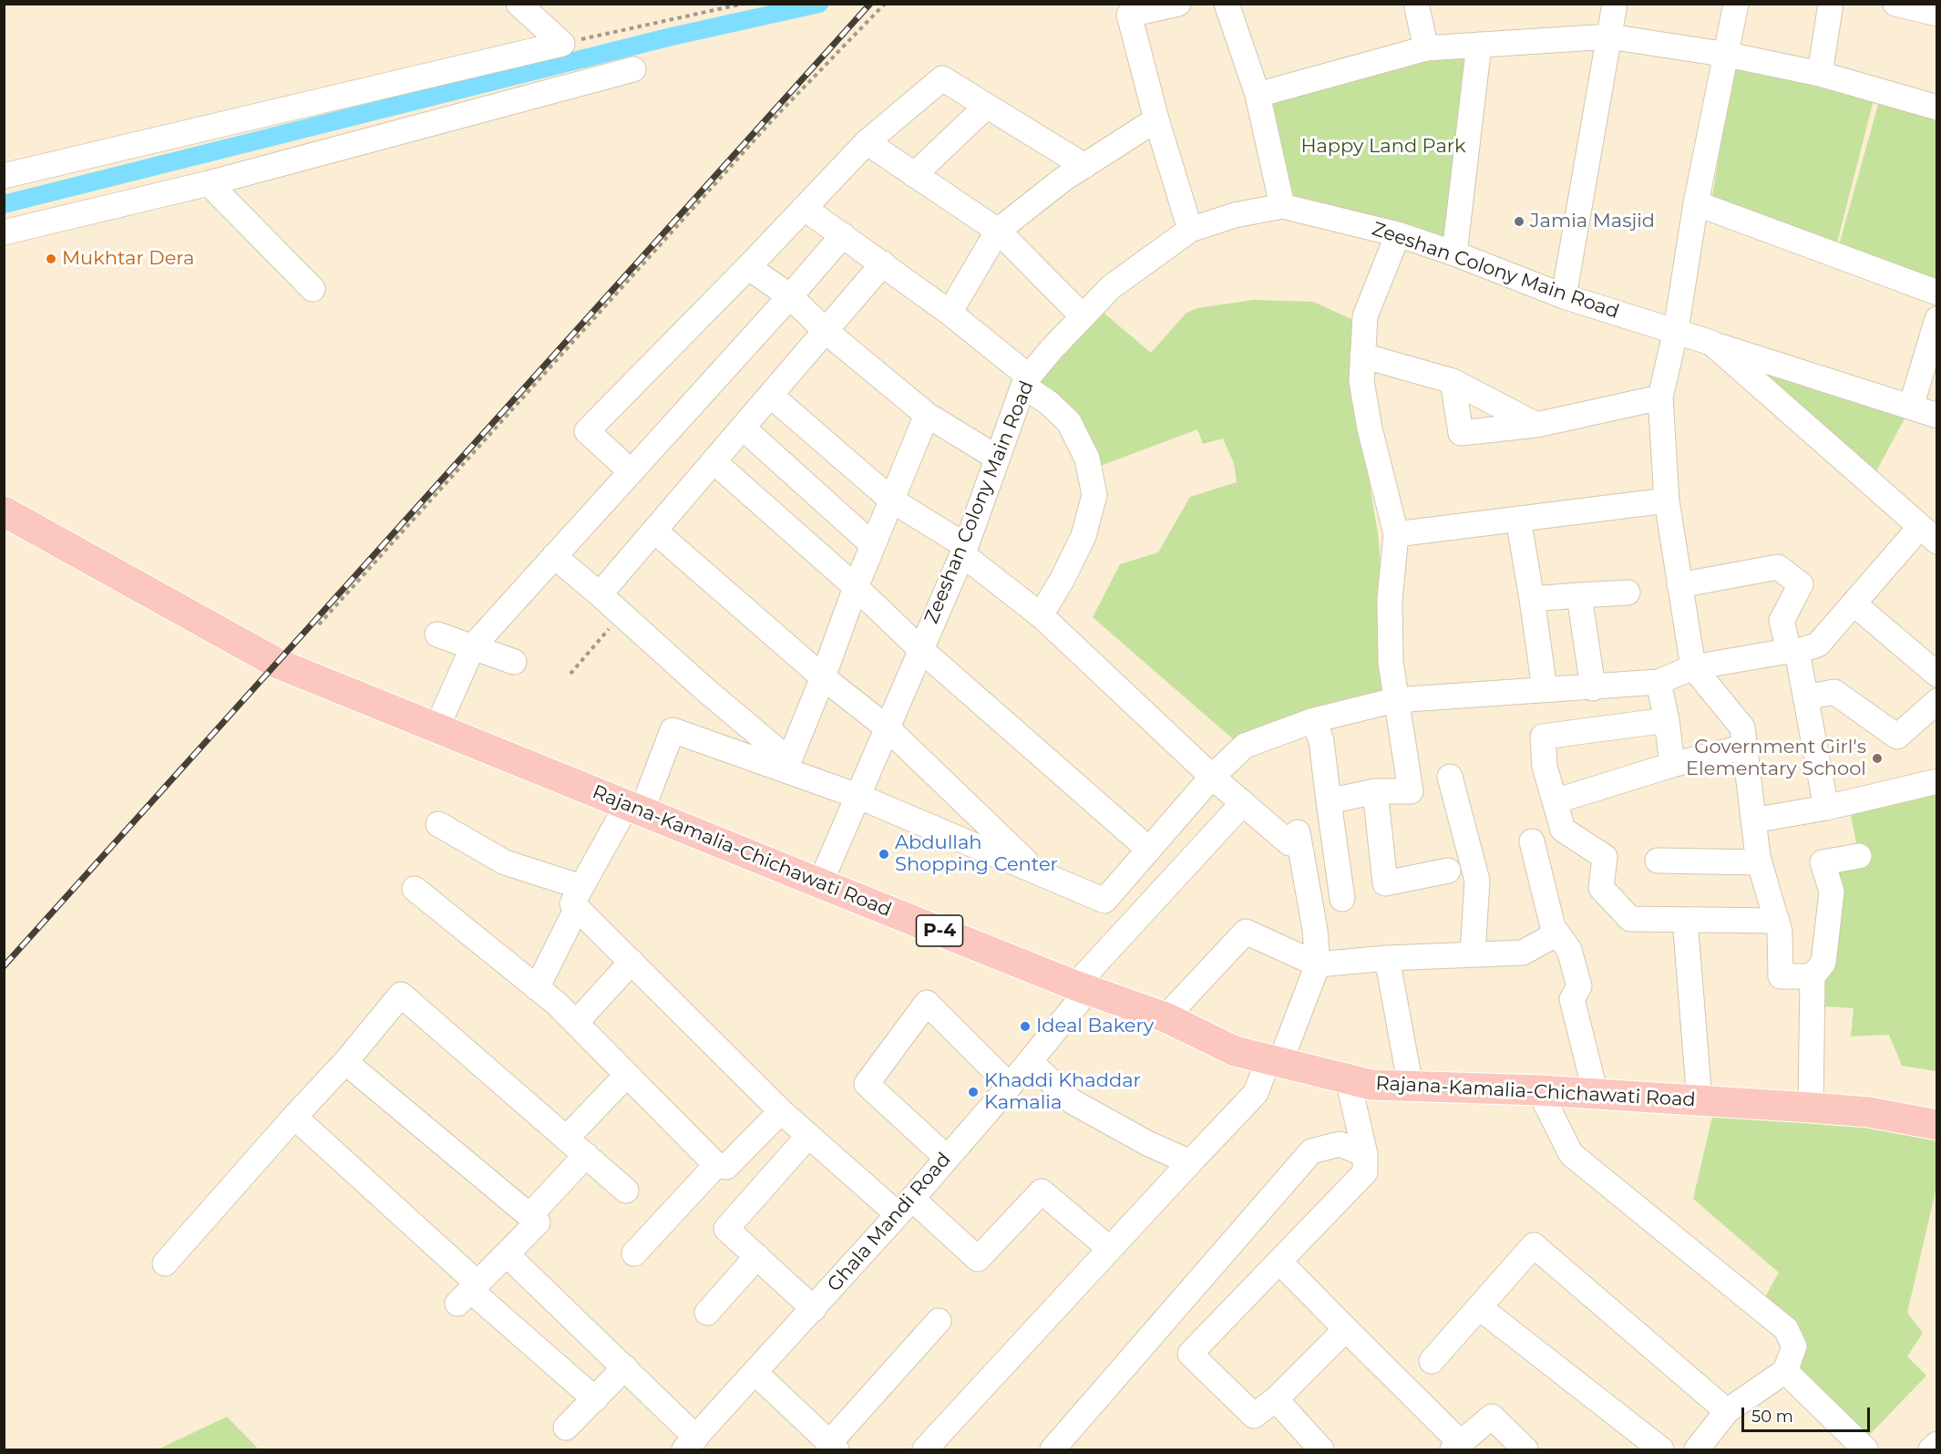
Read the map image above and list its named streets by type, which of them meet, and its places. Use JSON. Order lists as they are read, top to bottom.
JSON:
{
  "streets": {
    "main road": ["Rajana-Kamalia-Chichawati Road", "P-4"],
    "street": ["Zeeshan Colony Main Road", "Ghala Mandi Road"]
  },
  "crossings": [
    ["Zeeshan Colony Main Road", "Rajana-Kamalia-Chichawati Road"],
    ["Rajana-Kamalia-Chichawati Road", "Ghala Mandi Road"]
  ],
  "parks": ["Happy Land Park"],
  "places": [
    "Jamia Masjid",
    "Mukhtar Dera",
    "Government Girl's Elementary School",
    "Abdullah Shopping Center",
    "Ideal Bakery",
    "Khaddi Khaddar Kamalia"
  ],
  "scale_bar": "50 m"
}
